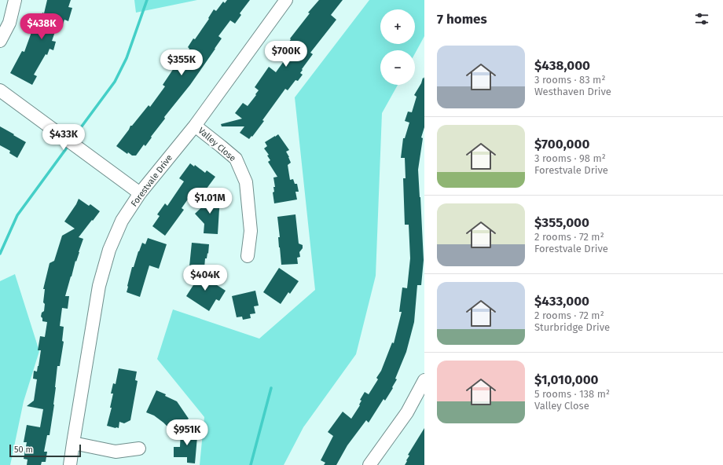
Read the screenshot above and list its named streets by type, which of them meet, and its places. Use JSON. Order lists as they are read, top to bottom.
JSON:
{
  "streets": {
    "street": ["Valley Close", "Forestvale Drive"]
  },
  "crossings": [
    ["Valley Close", "Forestvale Drive"]
  ],
  "scale_bar": "50 m",
  "page": {
    "heading": "7 homes",
    "map_buttons": ["+", "−"],
    "price": [
      "$438K",
      "$700K",
      "$355K",
      "$433K",
      "$1.01M",
      "$404K",
      "$951K"
    ],
    "list": [
      {
        "name": "$438,000",
        "note": "3 rooms · 83 m² · Westhaven Drive"
      },
      {
        "name": "$700,000",
        "note": "3 rooms · 98 m² · Forestvale Drive"
      },
      {
        "name": "$355,000",
        "note": "2 rooms · 72 m² · Forestvale Drive"
      },
      {
        "name": "$433,000",
        "note": "2 rooms · 72 m² · Sturbridge Drive"
      },
      {
        "name": "$1,010,000",
        "note": "5 rooms · 138 m² · Valley Close"
      }
    ],
    "scale": "50 m"
  }
}
